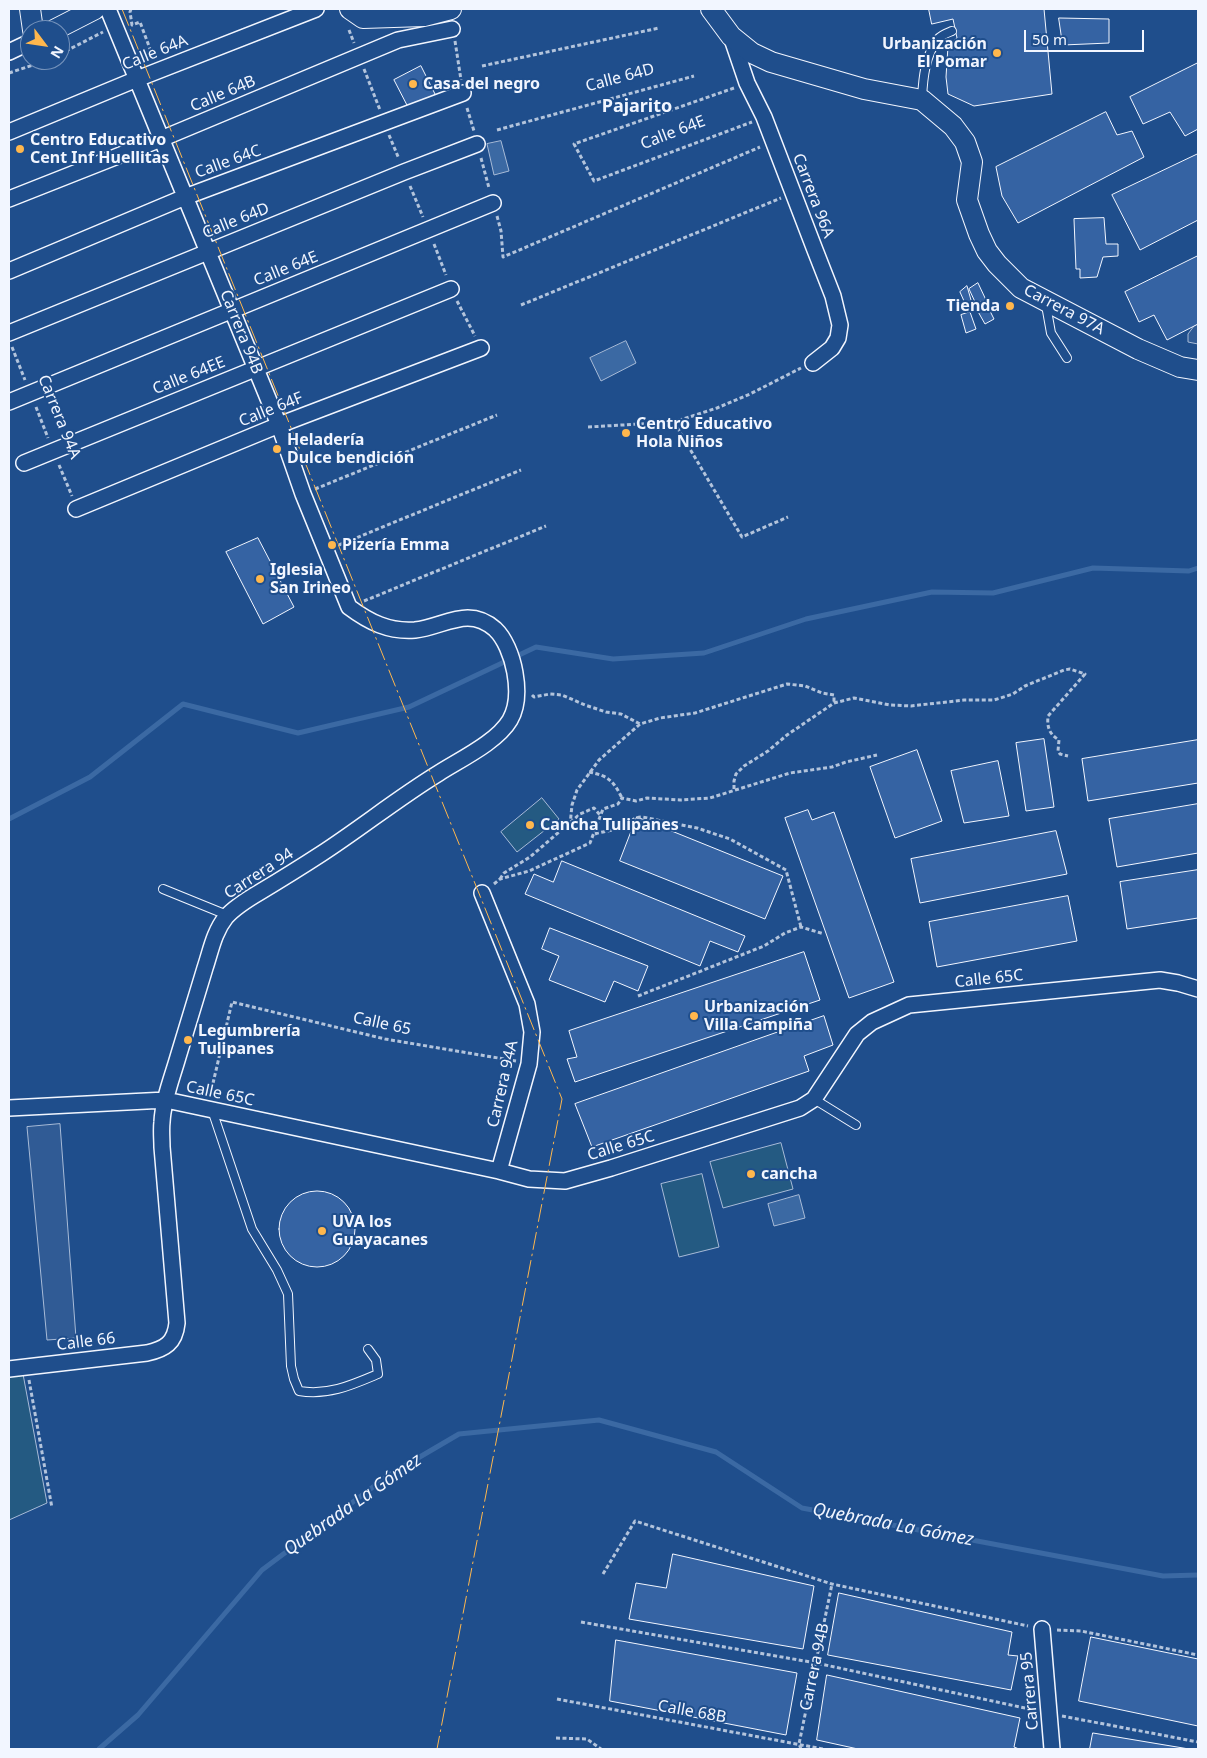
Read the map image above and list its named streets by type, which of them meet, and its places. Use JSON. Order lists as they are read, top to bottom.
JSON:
{
  "streets": {
    "street": [
      "Calle 64A",
      "Calle 64D",
      "Calle 64B",
      "Calle 64E",
      "Calle 64C",
      "Carrera 96A",
      "Carrera 97A",
      "Carrera 94B",
      "Calle 64EE",
      "Calle 64F",
      "Carrera 94A",
      "Carrera 94",
      "Calle 65C",
      "Calle 66",
      "Carrera 95"
    ],
    "path": ["Calle 65", "Calle 68B"]
  },
  "crossings": [
    ["Calle 64A", "Carrera 94B"],
    ["Calle 64D", "Carrera 94B"],
    ["Calle 64B", "Carrera 94B"],
    ["Calle 64E", "Carrera 96A"],
    ["Calle 64E", "Carrera 94B"],
    ["Calle 64E", "Carrera 94A"],
    ["Calle 64C", "Carrera 94B"],
    ["Carrera 96A", "Carrera 97A"],
    ["Carrera 94B", "Calle 64EE"],
    ["Carrera 94B", "Calle 64F"],
    ["Carrera 94B", "Carrera 94"],
    ["Carrera 94B", "Calle 68B"],
    ["Calle 64EE", "Carrera 94A"],
    ["Calle 64F", "Carrera 94A"],
    ["Carrera 94A", "Calle 65C"],
    ["Carrera 94A", "Calle 65"],
    ["Carrera 94", "Calle 65C"],
    ["Carrera 94", "Calle 66"],
    ["Calle 65C", "Calle 65"]
  ],
  "districts": ["Pajarito"],
  "water": ["Quebrada La Gómez"],
  "places": [
    "Urbanización El Pomar",
    "Casa del negro",
    "Centro Educativo Cent Inf Huellitas",
    "Tienda",
    "Centro Educativo Hola Niños",
    "Heladería Dulce bendición",
    "Pizería Emma",
    "Iglesia San Irineo",
    "Cancha Tulipanes",
    "Urbanización Villa Campiña",
    "Legumbrería Tulipanes",
    "cancha",
    "UVA los Guayacanes"
  ],
  "scale_bar": "50 m",
  "north": "bottom right"
}
